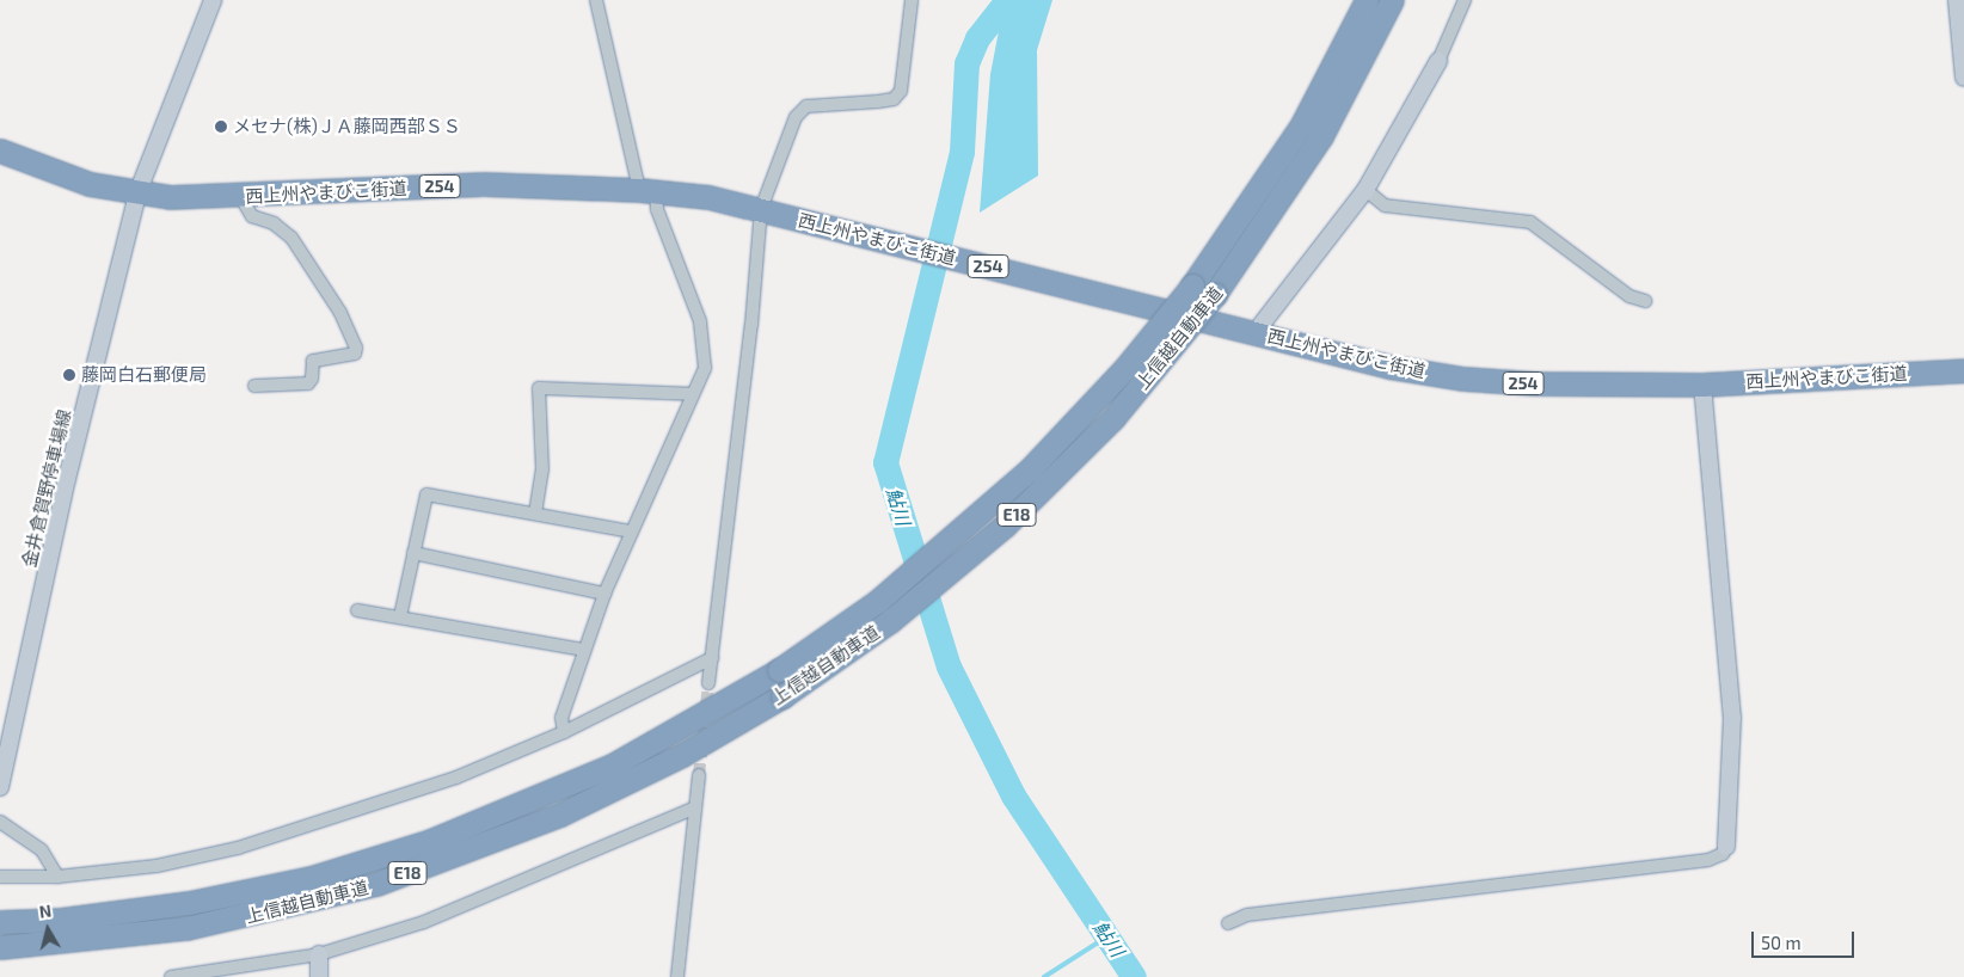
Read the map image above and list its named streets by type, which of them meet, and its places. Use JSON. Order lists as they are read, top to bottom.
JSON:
{
  "streets": {
    "highway": [
      "254",
      "西上州やまびこ街道",
      "上信越自動車道",
      "E18"
    ],
    "street": ["金井倉賀野停車場線"]
  },
  "crossings": [
    ["西上州やまびこ街道", "金井倉賀野停車場線"]
  ],
  "water": ["鮎川"],
  "places": ["メセナ(株)ＪＡ藤岡西部ＳＳ", "藤岡白石郵便局"],
  "scale_bar": "50 m",
  "north": "top"
}
